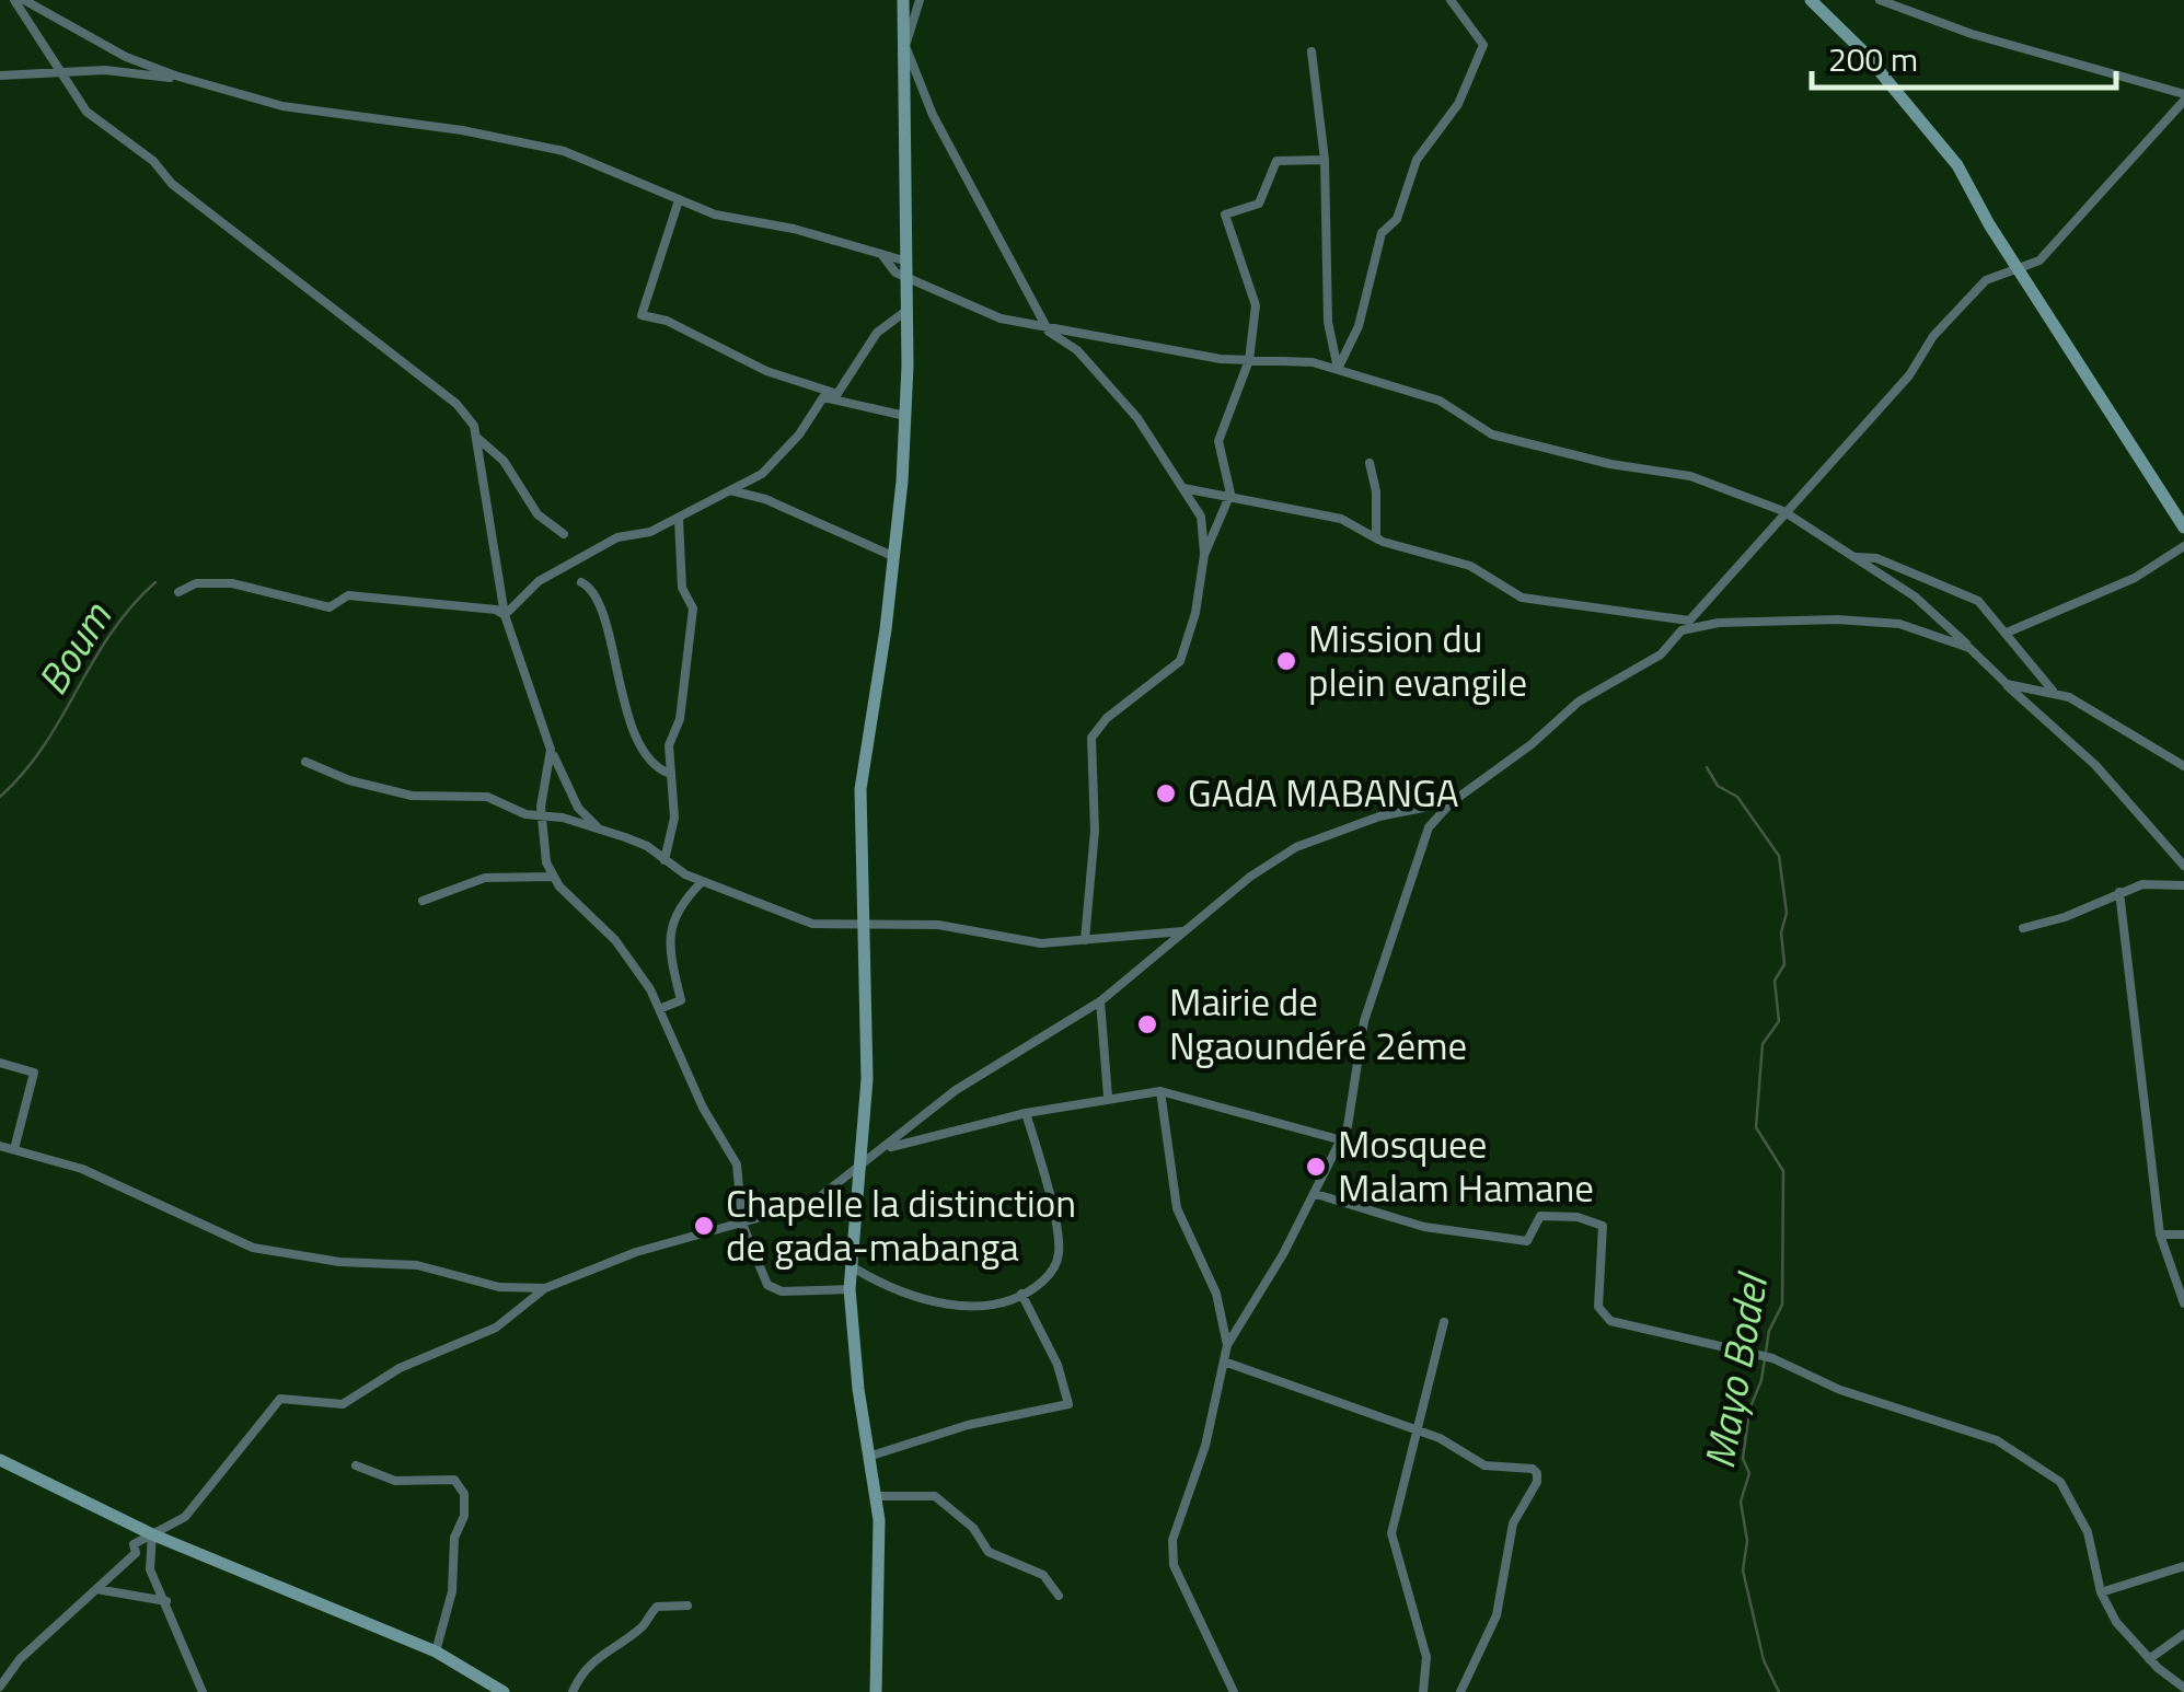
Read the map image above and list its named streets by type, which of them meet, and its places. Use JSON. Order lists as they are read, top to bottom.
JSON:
{
  "water": ["Boum", "Mayo Bodel"],
  "places": [
    "Mission du plein evangile",
    "GAdA MABANGA",
    "Mairie de Ngaoundéré 2éme",
    "Mosquee Malam Hamane",
    "Chapelle la distinction de gada-mabanga"
  ],
  "scale_bar": "200 m"
}
